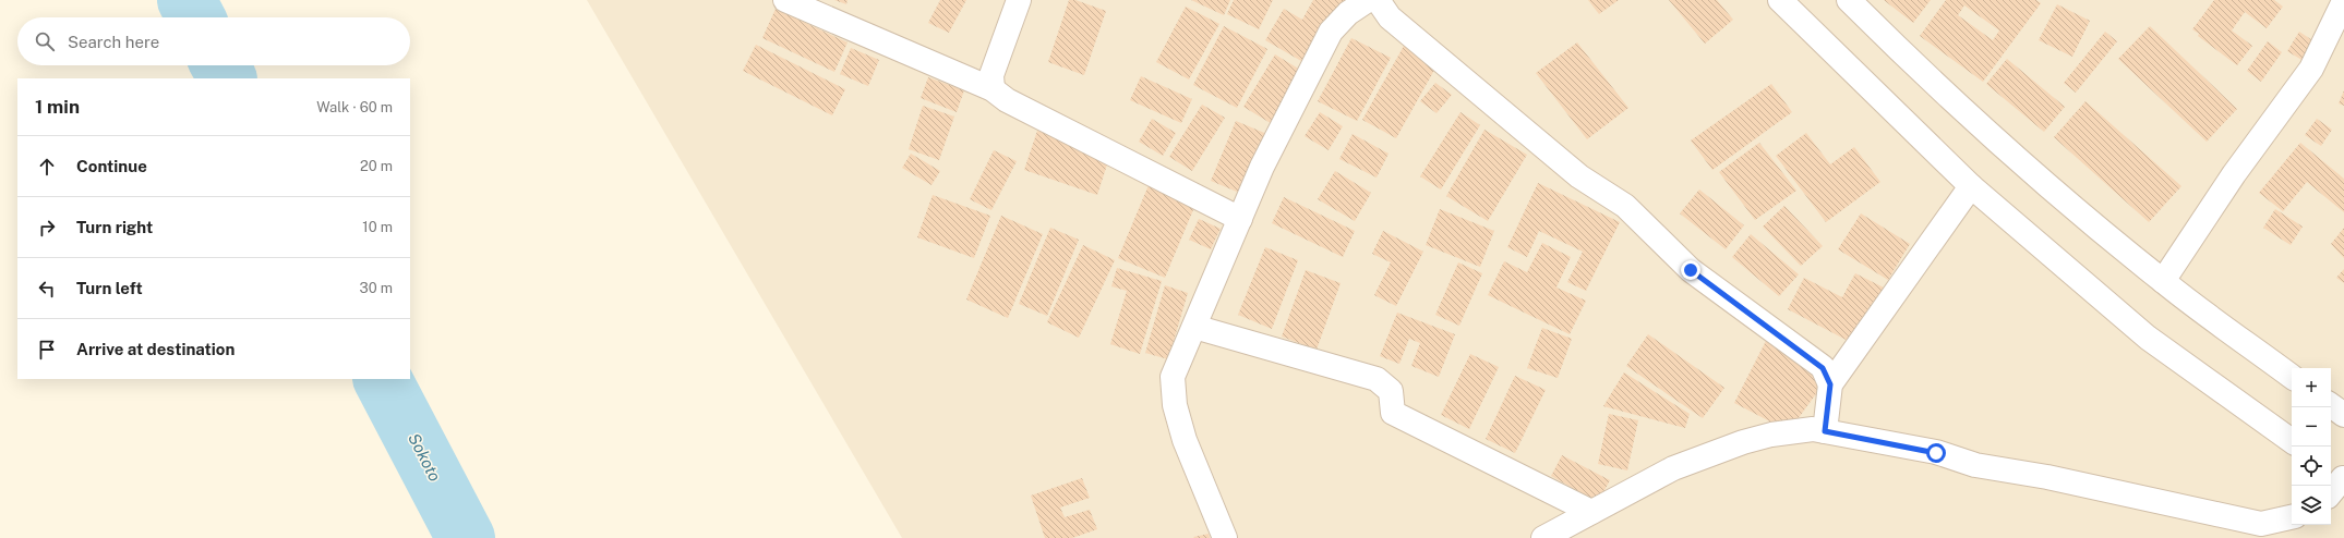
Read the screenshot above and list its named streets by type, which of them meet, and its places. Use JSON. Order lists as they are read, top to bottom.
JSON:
{
  "water": ["Sokoto"],
  "page": {
    "search": "Search here",
    "heading": ["1 min", "Walk · 60 m"],
    "list": [
      ["Continue", "20 m"],
      ["Turn right", "10 m"],
      ["Turn left", "30 m"],
      "Arrive at destination"
    ],
    "map_buttons": ["+", "−"]
  }
}
